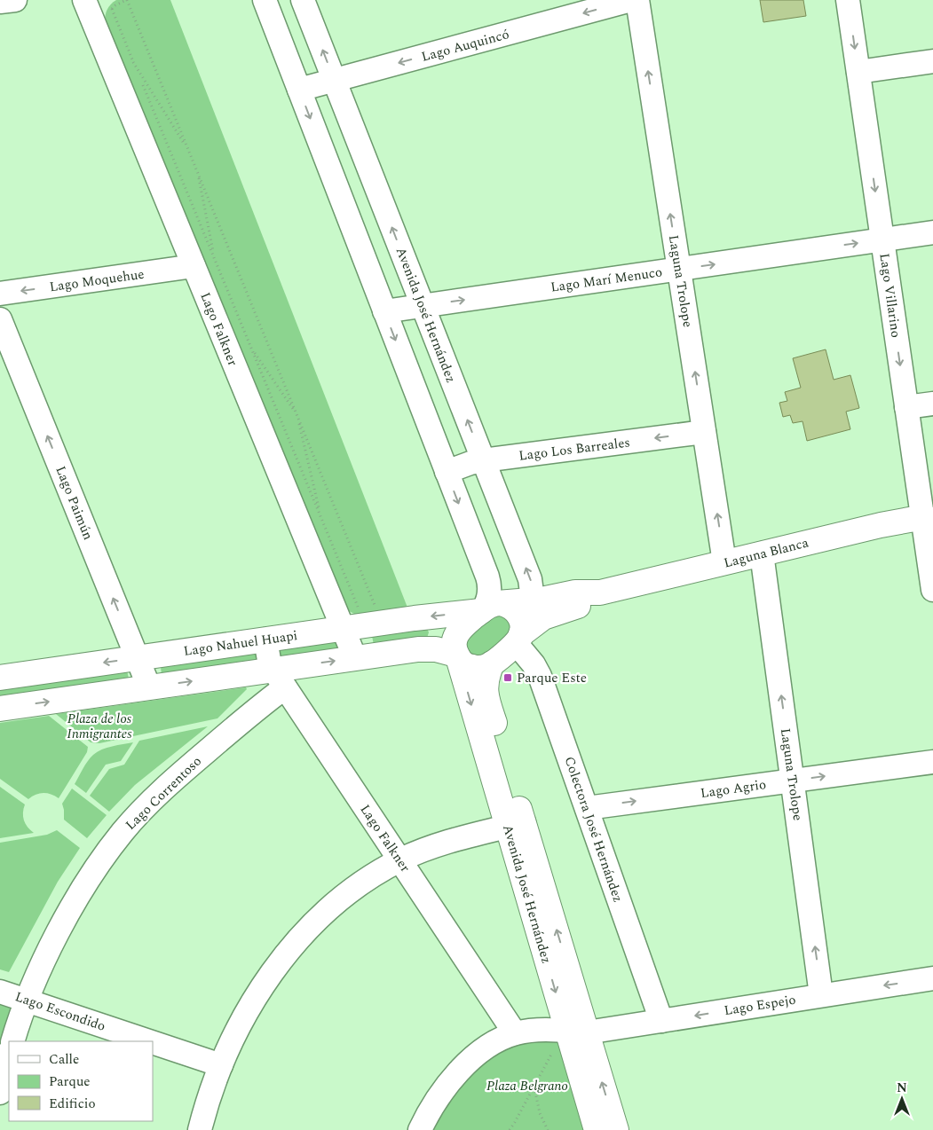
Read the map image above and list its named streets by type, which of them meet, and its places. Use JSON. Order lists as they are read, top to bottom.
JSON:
{
  "streets": {
    "main road": ["Avenida José Hernández", "Laguna Blanca", "Lago Nahuel Huapi"],
    "street": [
      "Lago Auquincó",
      "Lago Marí Menuco",
      "Lago Moquehue",
      "Laguna Trolope",
      "Lago Villarino",
      "Lago Falkner",
      "Lago Los Barreales",
      "Lago Paimún",
      "Lago Agrio",
      "Lago Correntoso",
      "Colectora José Hernández",
      "Lago Espejo",
      "Lago Escondido"
    ]
  },
  "crossings": [
    ["Lago Auquincó", "Avenida José Hernández"],
    ["Lago Marí Menuco", "Laguna Trolope"],
    ["Lago Marí Menuco", "Lago Villarino"],
    ["Lago Marí Menuco", "Avenida José Hernández"],
    ["Lago Moquehue", "Lago Falkner"],
    ["Laguna Trolope", "Lago Los Barreales"],
    ["Laguna Trolope", "Laguna Blanca"],
    ["Laguna Trolope", "Lago Agrio"],
    ["Laguna Trolope", "Lago Espejo"],
    ["Lago Villarino", "Laguna Blanca"],
    ["Avenida José Hernández", "Lago Los Barreales"],
    ["Avenida José Hernández", "Laguna Blanca"],
    ["Avenida José Hernández", "Lago Nahuel Huapi"],
    ["Avenida José Hernández", "Colectora José Hernández"],
    ["Avenida José Hernández", "Lago Espejo"],
    ["Lago Falkner", "Lago Nahuel Huapi"],
    ["Lago Falkner", "Lago Correntoso"],
    ["Lago Falkner", "Lago Espejo"],
    ["Lago Paimún", "Lago Nahuel Huapi"],
    ["Laguna Blanca", "Lago Nahuel Huapi"],
    ["Laguna Blanca", "Colectora José Hernández"],
    ["Lago Nahuel Huapi", "Colectora José Hernández"],
    ["Lago Agrio", "Colectora José Hernández"],
    ["Lago Correntoso", "Lago Escondido"],
    ["Colectora José Hernández", "Lago Espejo"]
  ],
  "one_way": [
    "Lago Auquincó",
    "Lago Marí Menuco",
    "Lago Moquehue",
    "Laguna Trolope",
    "Lago Villarino",
    "Lago Los Barreales",
    "Lago Paimún",
    "Lago Agrio",
    "Lago Espejo"
  ],
  "parks": ["Plaza de los Inmigrantes", "Plaza Belgrano"],
  "places": {
    "transit": ["Parque Este"]
  },
  "legend": ["Calle", "Parque", "Edificio"],
  "north": "top"
}
